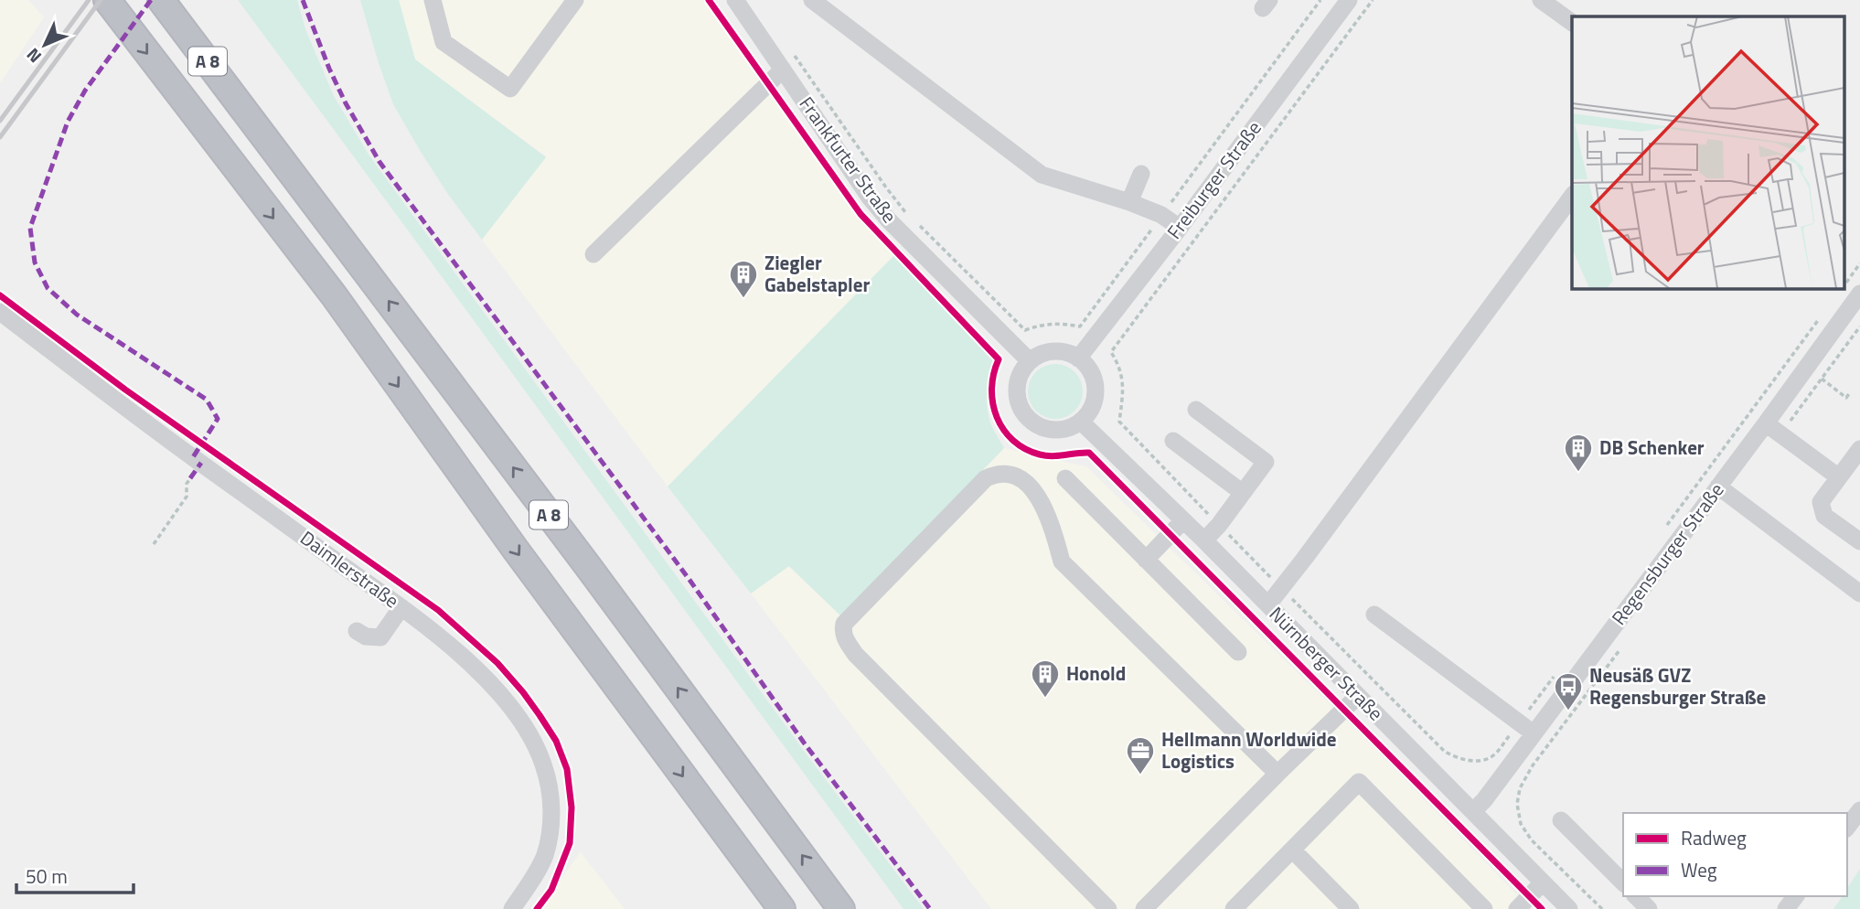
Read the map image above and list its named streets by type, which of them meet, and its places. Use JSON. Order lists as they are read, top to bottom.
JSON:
{
  "streets": {
    "highway": ["A 8"],
    "street": [
      "Frankfurter Straße",
      "Freiburger Straße",
      "Regensburger Straße",
      "Daimlerstraße",
      "Nürnberger Straße"
    ]
  },
  "crossings": [
    ["Frankfurter Straße", "Freiburger Straße"],
    ["Frankfurter Straße", "Nürnberger Straße"],
    ["Freiburger Straße", "Nürnberger Straße"],
    ["Regensburger Straße", "Nürnberger Straße"]
  ],
  "places": {
    "building": ["Ziegler Gabelstapler", "DB Schenker", "Honold"],
    "bus stop": ["Neusäß GVZ Regensburger Straße"],
    "office": ["Hellmann Worldwide Logistics"]
  },
  "legend": ["Radweg", "Weg"],
  "scale_bar": "50 m",
  "north": "bottom left"
}
